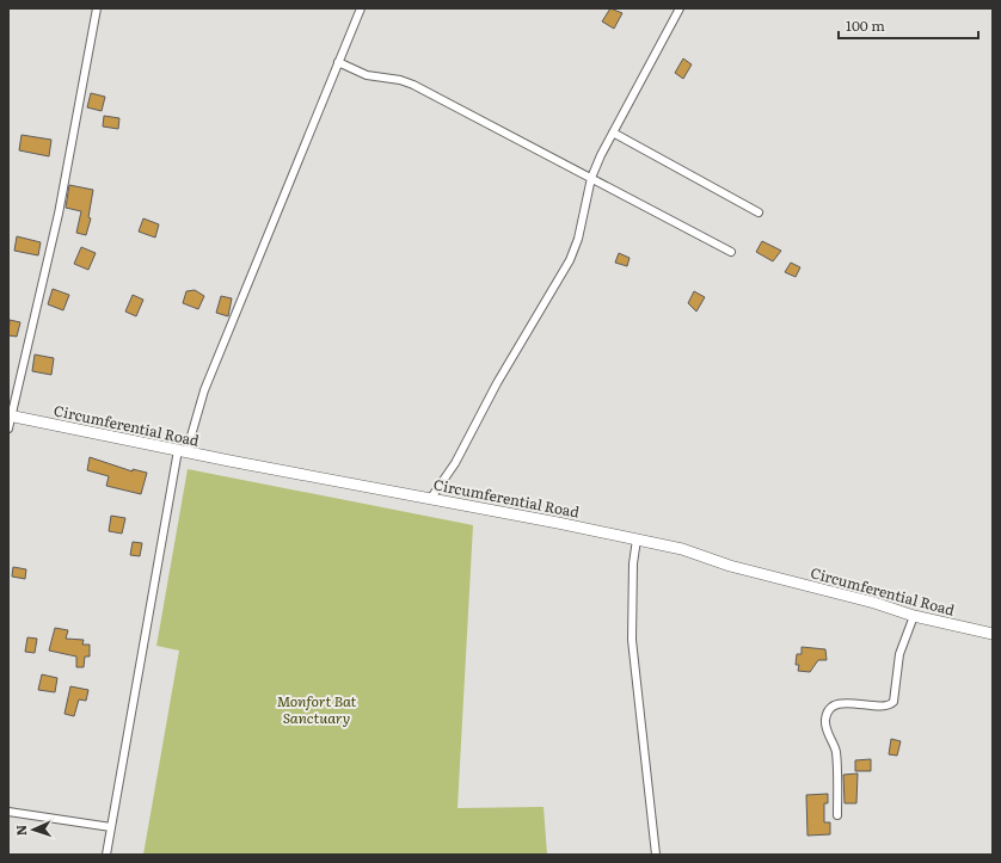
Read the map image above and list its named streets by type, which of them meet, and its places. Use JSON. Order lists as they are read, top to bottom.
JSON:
{
  "streets": {
    "main road": ["Circumferential Road"]
  },
  "parks": ["Monfort Bat Sanctuary"],
  "scale_bar": "100 m",
  "north": "left"
}
